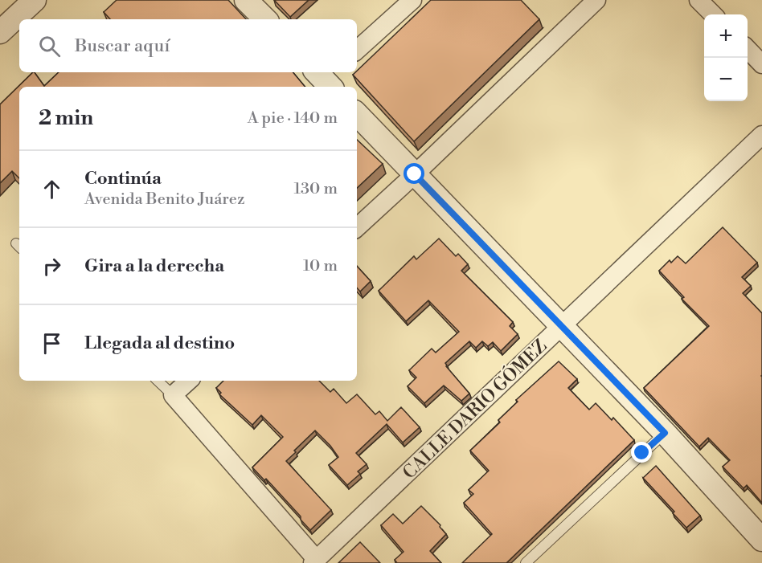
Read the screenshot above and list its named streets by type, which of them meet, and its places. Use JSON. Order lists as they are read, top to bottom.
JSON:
{
  "streets": {
    "street": ["CALLE DARIO GÓMEZ"]
  },
  "page": {
    "map_buttons": ["+", "−"],
    "search": "Buscar aquí",
    "heading": ["2 min", "A pie · 140 m"],
    "list": [
      ["Continúa", "Avenida Benito Juárez", "130 m"],
      ["Gira a la derecha", "10 m"],
      "Llegada al destino"
    ]
  }
}
